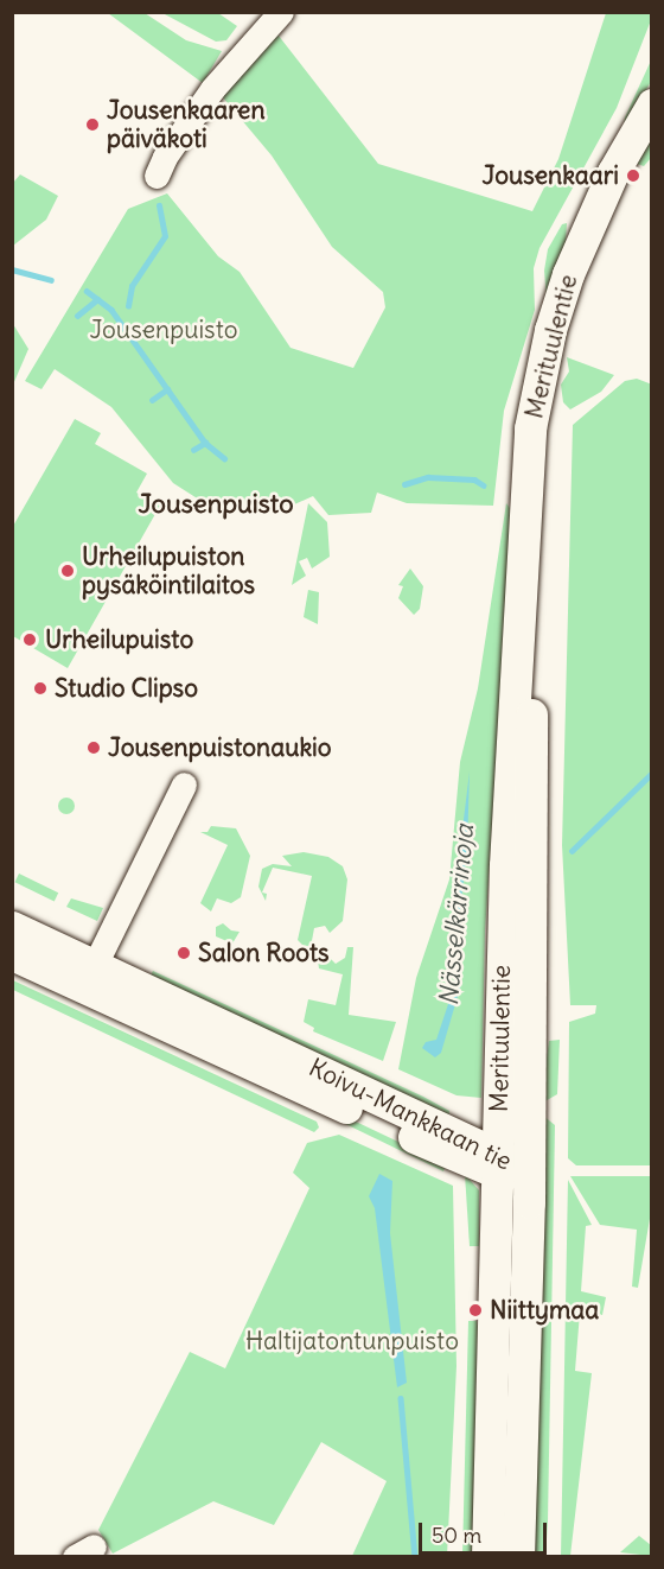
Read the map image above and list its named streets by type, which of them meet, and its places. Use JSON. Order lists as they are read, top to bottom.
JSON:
{
  "streets": {
    "main road": ["Merituulentie", "Koivu-Mankkaan tie"]
  },
  "crossings": [
    ["Merituulentie", "Koivu-Mankkaan tie"]
  ],
  "districts": ["Jousenpuisto"],
  "water": ["Nässelkärrinoja"],
  "parks": ["Jousenpuisto", "Haltijatontunpuisto"],
  "places": [
    "Jousenkaaren päiväkoti",
    "Jousenkaari",
    "Urheilupuiston pysäköintilaitos",
    "Urheilupuisto",
    "Studio Clipso",
    "Jousenpuistonaukio",
    "Salon Roots",
    "Niittymaa"
  ],
  "scale_bar": "50 m"
}
